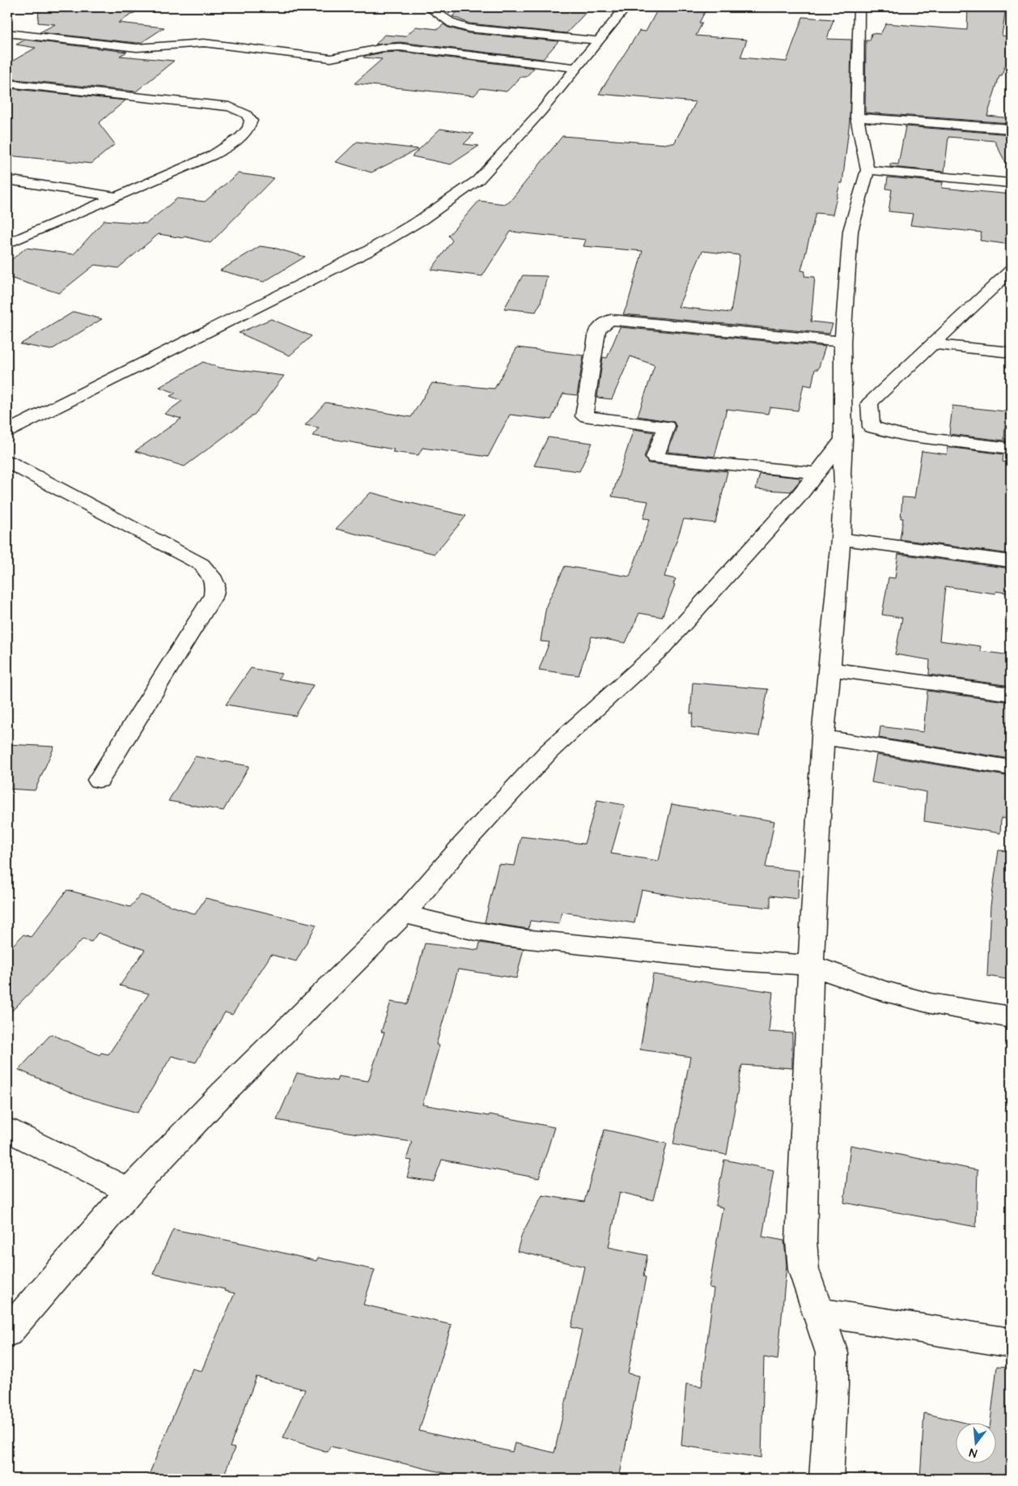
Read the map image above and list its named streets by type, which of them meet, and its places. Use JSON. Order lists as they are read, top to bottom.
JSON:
{
  "north": "bottom"
}
